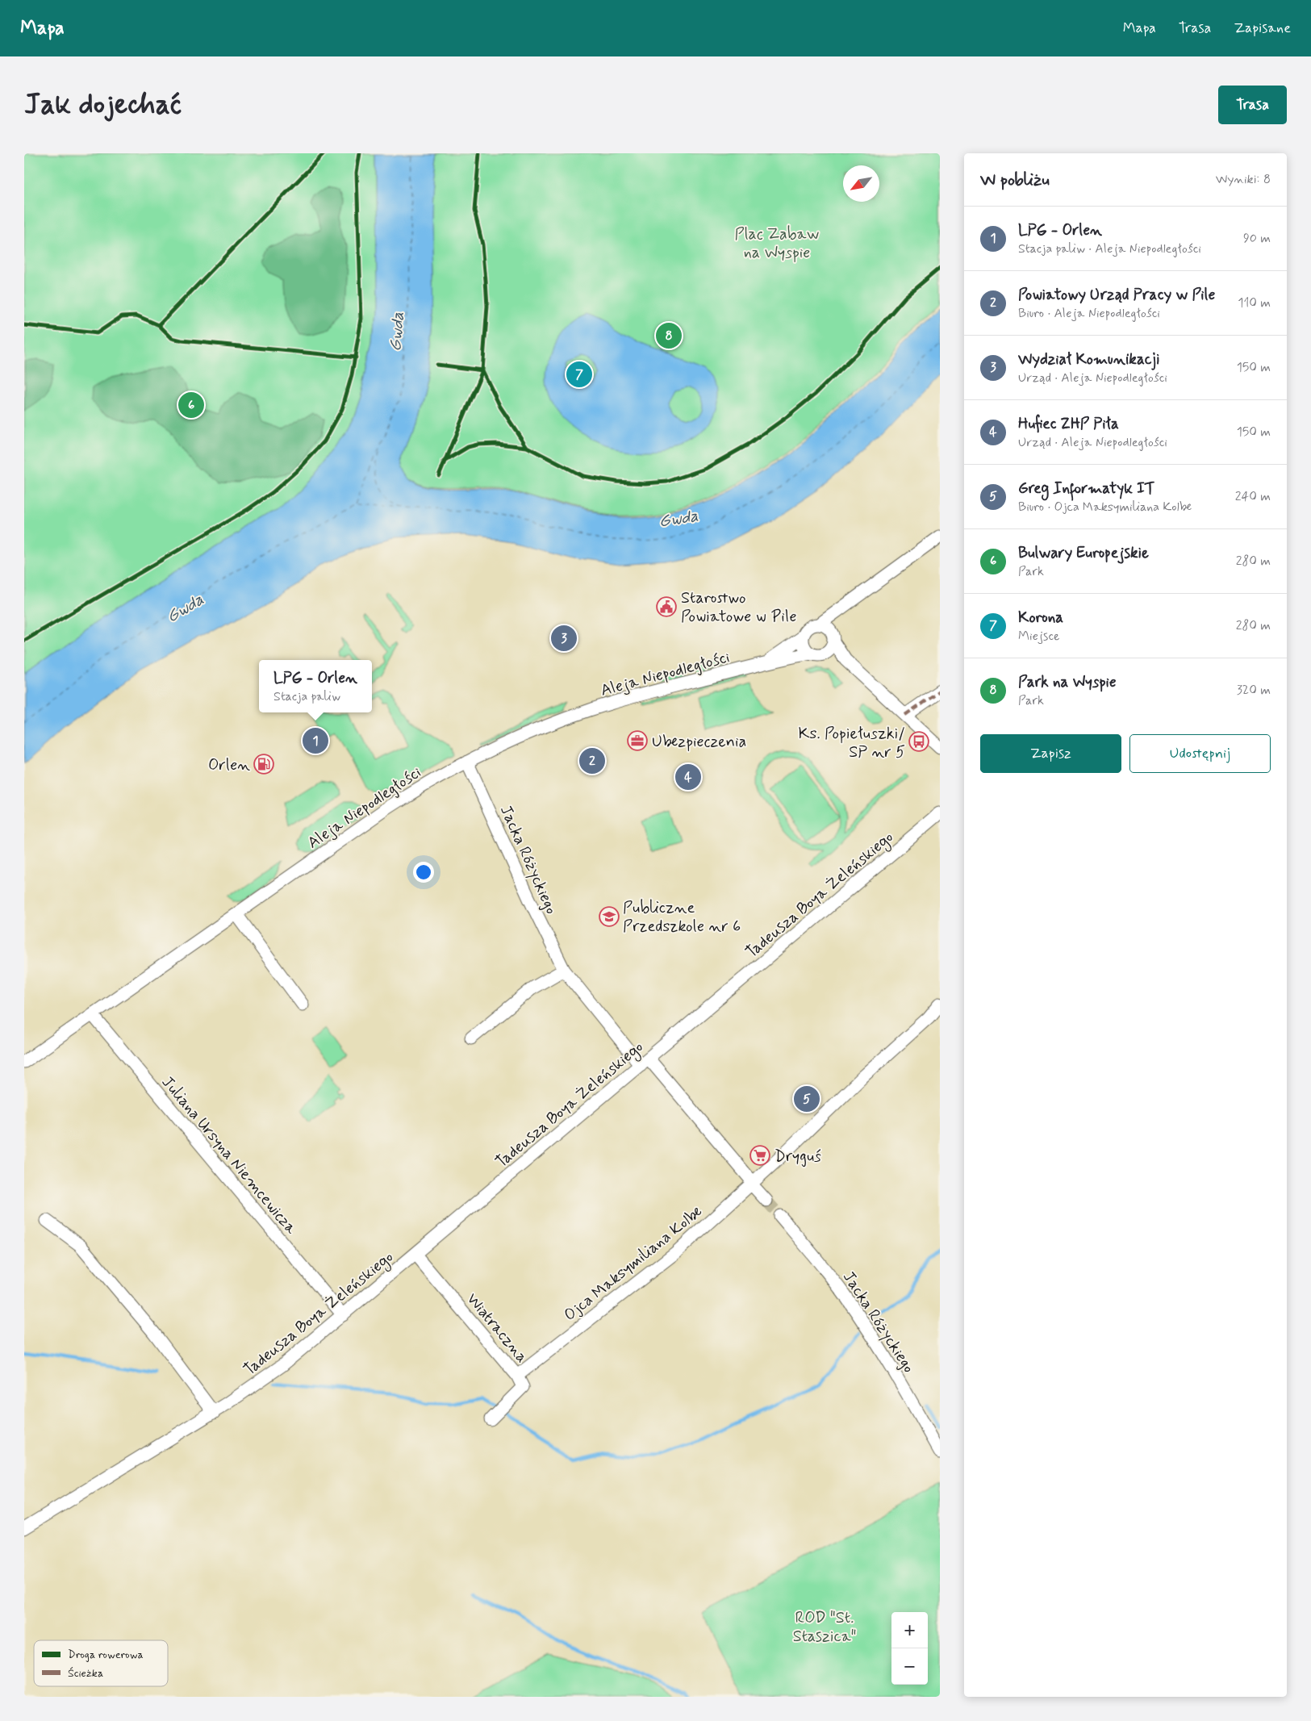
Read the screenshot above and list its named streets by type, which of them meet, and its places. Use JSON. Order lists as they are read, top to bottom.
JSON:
{
  "streets": {
    "street": [
      "Aleja Niepodległości",
      "Jacka Różyckiego",
      "Tadeusza Boya Żeleńskiego",
      "Juliana Ursyna Niemcewicza",
      "Ojca Maksymiliana Kolbe",
      "Wiatraczna"
    ]
  },
  "crossings": [
    ["Aleja Niepodległości", "Jacka Różyckiego"],
    ["Aleja Niepodległości", "Juliana Ursyna Niemcewicza"],
    ["Jacka Różyckiego", "Tadeusza Boya Żeleńskiego"],
    ["Jacka Różyckiego", "Ojca Maksymiliana Kolbe"],
    ["Tadeusza Boya Żeleńskiego", "Juliana Ursyna Niemcewicza"],
    ["Tadeusza Boya Żeleńskiego", "Wiatraczna"],
    ["Ojca Maksymiliana Kolbe", "Wiatraczna"]
  ],
  "water": ["Gwda"],
  "parks": ["Plac Zabaw na Wyspie", "ROD \"St. Staszica\""],
  "places": {
    "public building": ["Starostwo Powiatowe w Pile"],
    "office": ["Ubezpieczenia"],
    "bus stop": ["Ks. Popiełuszki/ SP nr 5"],
    "fuel station": ["Orlen"],
    "school or university": ["Publiczne Przedszkole nr 6"],
    "supermarket": ["Dryguś"]
  },
  "legend": ["Droga rowerowa", "Ścieżka"],
  "north": "bottom left",
  "page": {
    "header": "Mapa",
    "nav": ["Mapa", "Trasa", "Zapisane"],
    "buttons": [
      "Trasa",
      ["Zapisz", "Udostępnij"]
    ],
    "title": "Jak dojechać",
    "heading": ["W pobliżu", "Wyniki: 8"],
    "list": [
      {
        "mark": "1",
        "name": "LPG - Orlen",
        "note": "Stacja paliw · Aleja Niepodległości",
        "value": "90 m"
      },
      {
        "mark": "2",
        "name": "Powiatowy Urząd Pracy w Pile",
        "note": "Biuro · Aleja Niepodległości",
        "value": "110 m"
      },
      {
        "mark": "3",
        "name": "Wydział Komunikacji",
        "note": "Urząd · Aleja Niepodległości",
        "value": "150 m"
      },
      {
        "mark": "4",
        "name": "Hufiec ZHP Piła",
        "note": "Urząd · Aleja Niepodległości",
        "value": "150 m"
      },
      {
        "mark": "5",
        "name": "Greg Informatyk IT",
        "note": "Biuro · Ojca Maksymiliana Kolbe",
        "value": "240 m"
      },
      {
        "mark": "6",
        "name": "Bulwary Europejskie",
        "note": "Park",
        "value": "280 m"
      },
      {
        "mark": "7",
        "name": "Korona",
        "note": "Miejsce",
        "value": "280 m"
      },
      {
        "mark": "8",
        "name": "Park na Wyspie",
        "note": "Park",
        "value": "320 m"
      }
    ],
    "pins": [
      "8",
      "7",
      "6",
      "3",
      "1",
      "2",
      "4",
      "5"
    ],
    "popup": ["LPG - Orlen", "Stacja paliw"],
    "map_buttons": ["+", "−"]
  }
}
